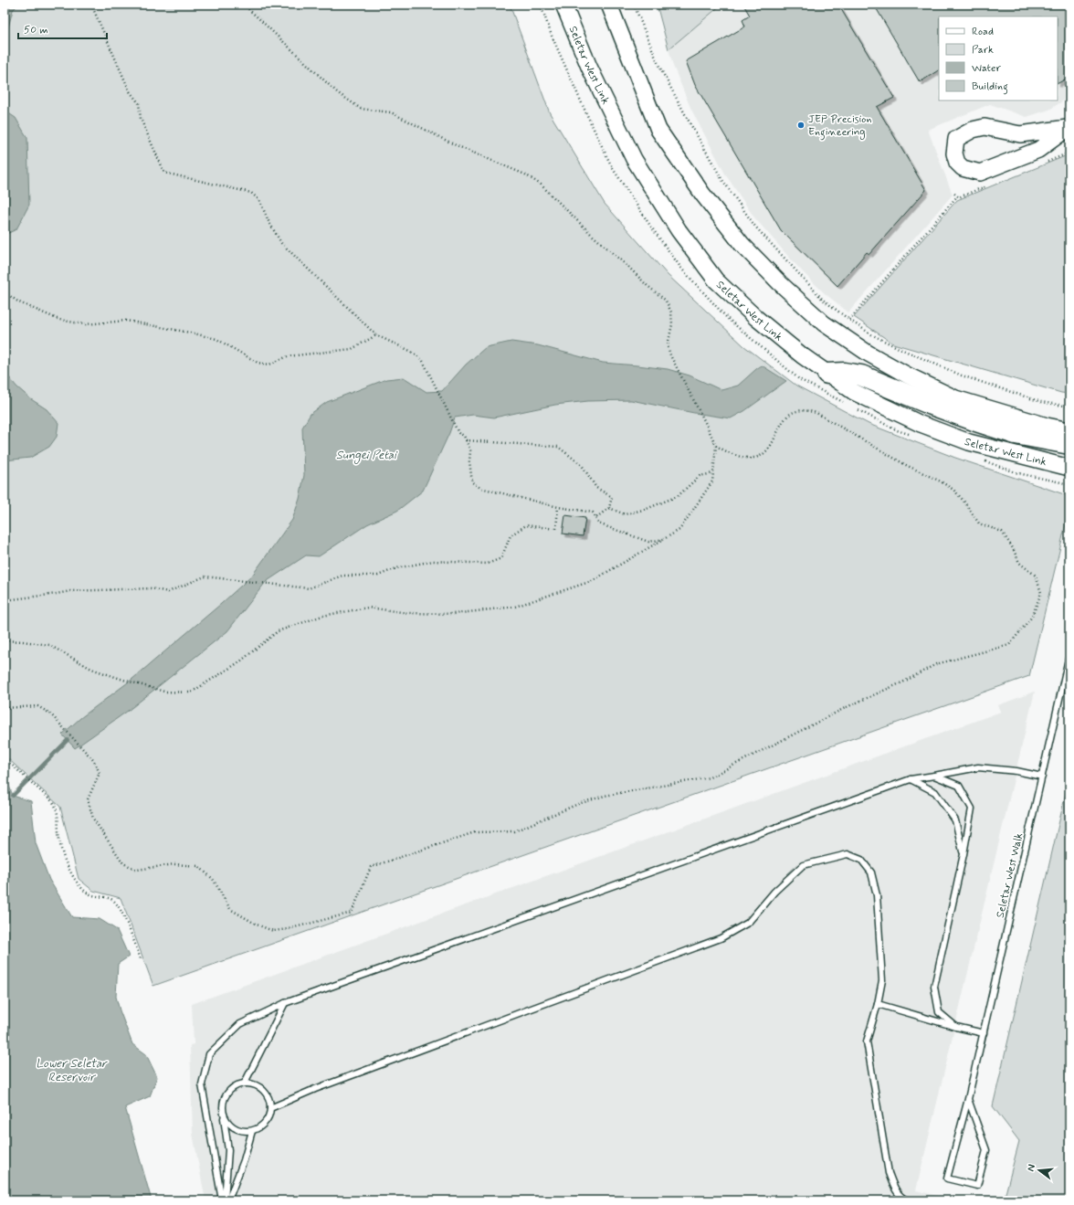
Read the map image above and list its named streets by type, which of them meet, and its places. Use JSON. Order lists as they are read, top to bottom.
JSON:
{
  "streets": {
    "main road": ["Seletar West Link"],
    "lane": ["Seletar West Walk"]
  },
  "water": ["Sungei Petai", "Lower Seletar Reservoir"],
  "places": ["JEP Precision Engineering"],
  "legend": [
    "Road",
    "Park",
    "Water",
    "Building"
  ],
  "scale_bar": "50 m",
  "north": "left"
}
